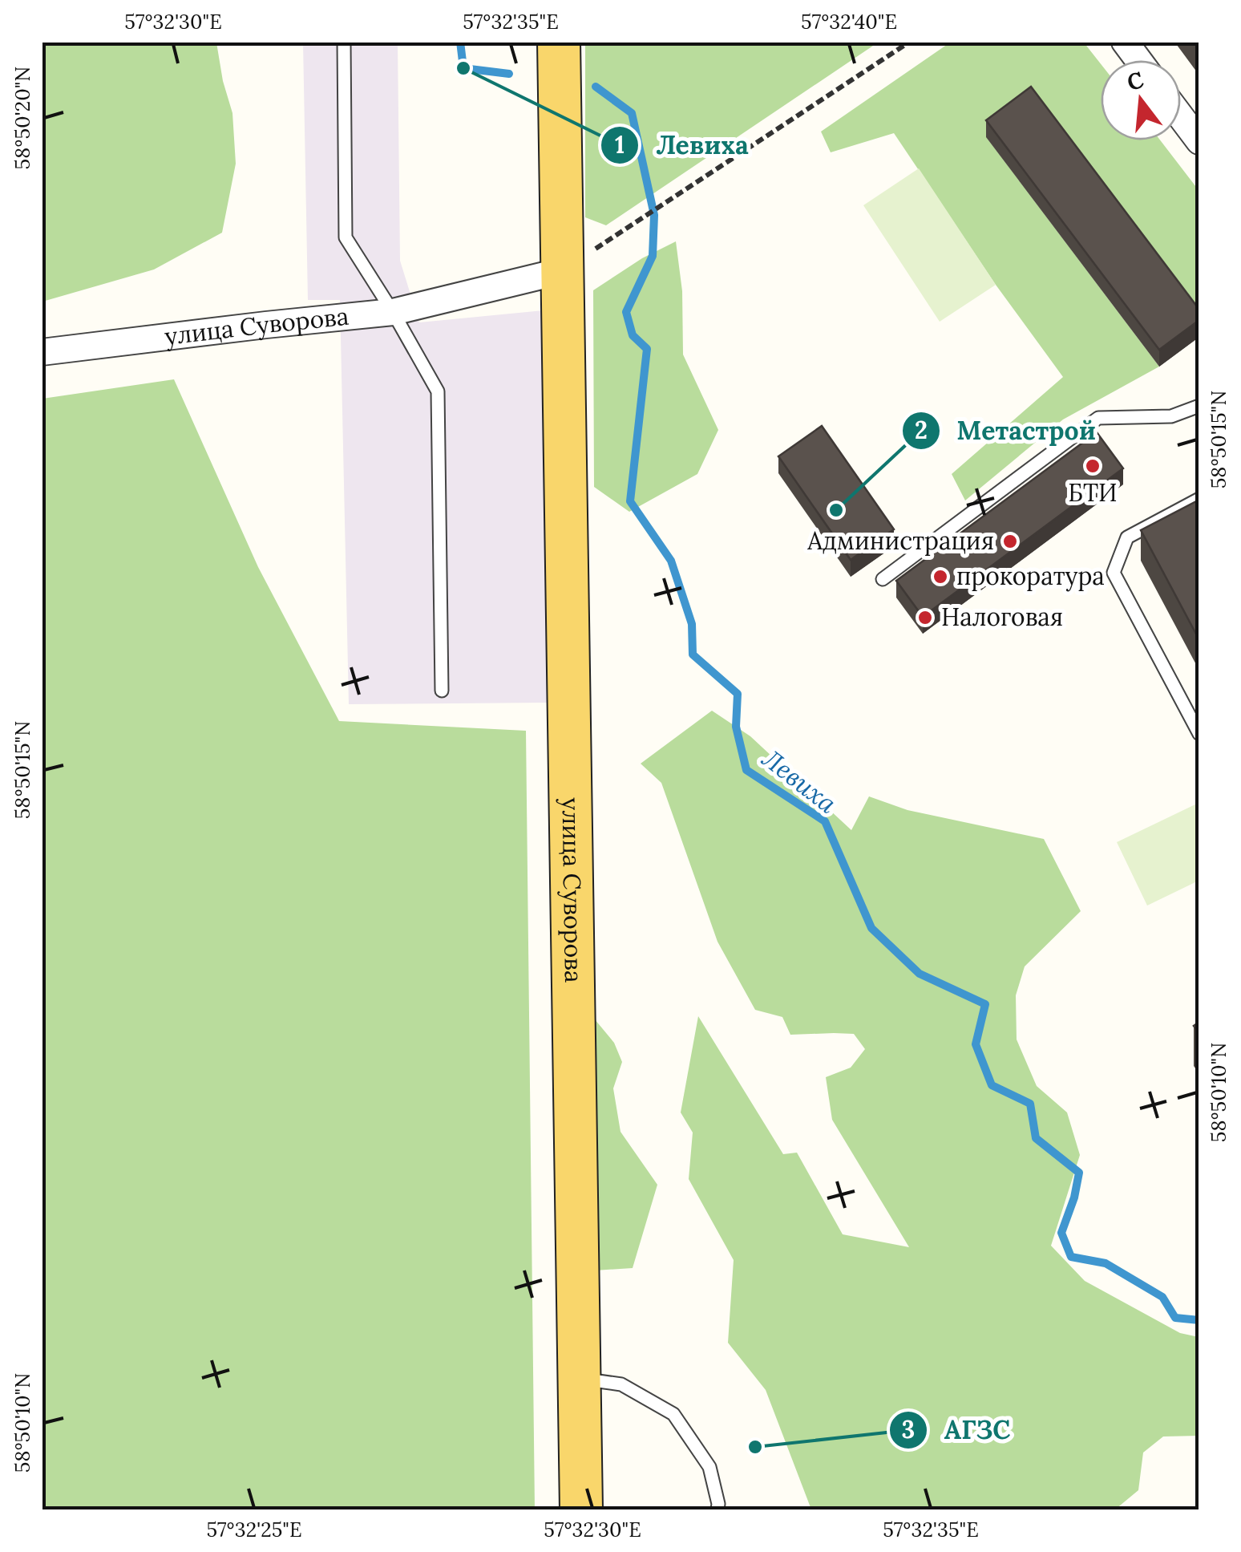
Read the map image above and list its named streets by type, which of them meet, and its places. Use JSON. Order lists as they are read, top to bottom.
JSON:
{
  "streets": {
    "main road": ["улица Суворова"]
  },
  "water": ["Левиха"],
  "places": [
    "Левиха",
    "БТИ",
    "Метастрой",
    "Администрация",
    "прокоратура",
    "Налоговая",
    "АГЗС"
  ],
  "north": "top",
  "coordinates": [
    "57°32'30\"E",
    "57°32'35\"E",
    "57°32'40\"E",
    "58°50'20\"N",
    "58°50'15\"N",
    "58°50'10\"N",
    "57°32'25\"E"
  ]
}
